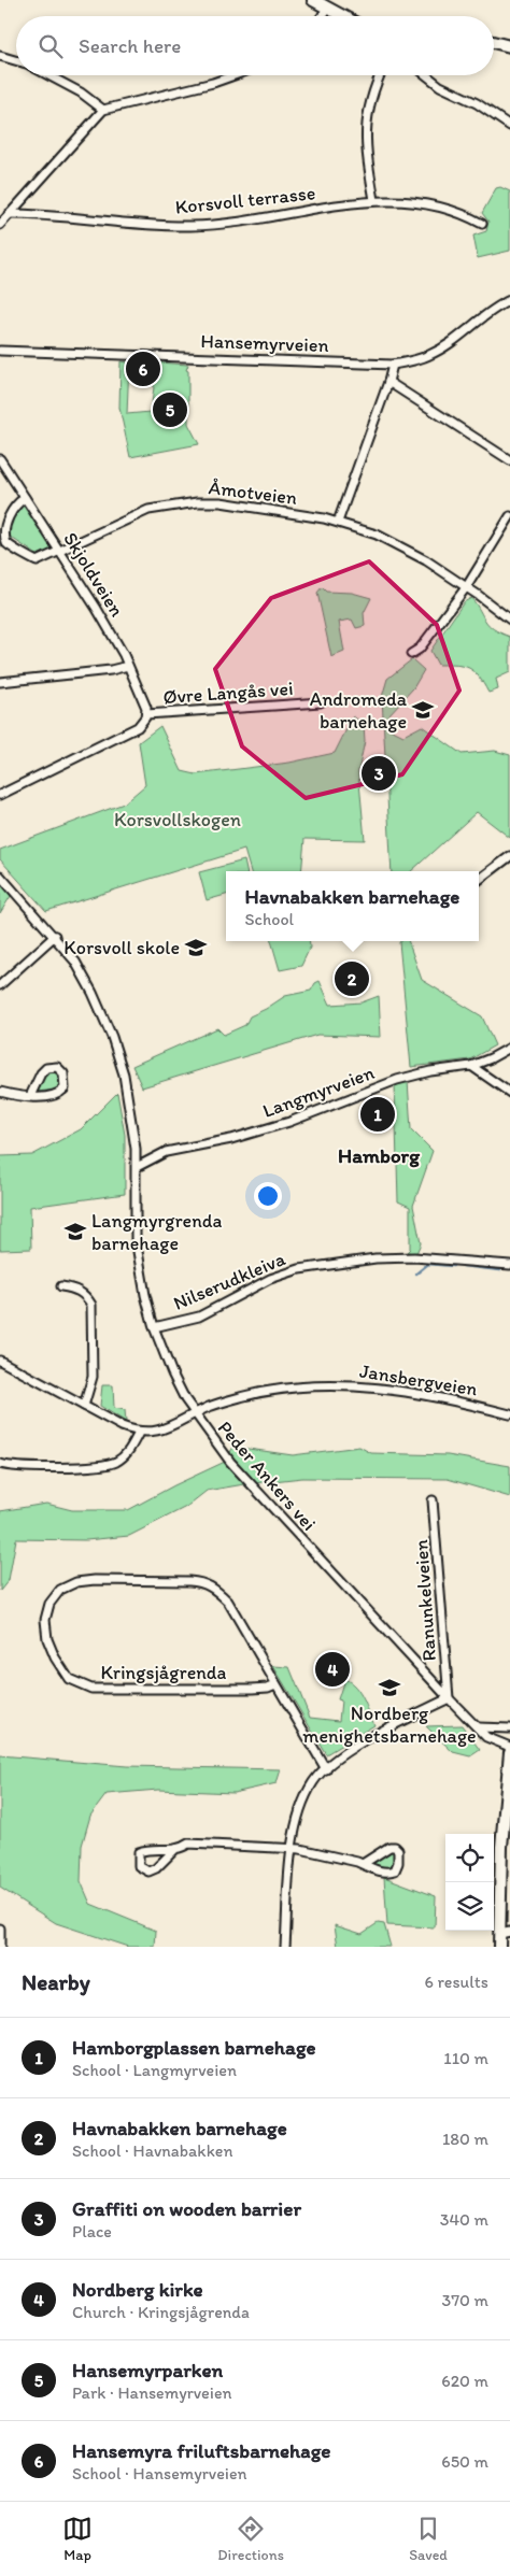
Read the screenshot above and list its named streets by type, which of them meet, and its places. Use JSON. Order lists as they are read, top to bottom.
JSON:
{
  "streets": {
    "street": [
      "Korsvoll terrasse",
      "Hansemyrveien",
      "Åmotveien",
      "Skjoldveien",
      "Øvre Langås vei",
      "Langmyrveien",
      "Nilserudkleiva",
      "Jansbergveien",
      "Peder Ankers vei",
      "Ranunkelveien",
      "Kringsjågrenda"
    ]
  },
  "crossings": [
    ["Åmotveien", "Skjoldveien"],
    ["Skjoldveien", "Øvre Langås vei"],
    ["Langmyrveien", "Peder Ankers vei"],
    ["Nilserudkleiva", "Peder Ankers vei"],
    ["Jansbergveien", "Peder Ankers vei"],
    ["Peder Ankers vei", "Ranunkelveien"]
  ],
  "districts": ["Hamborg"],
  "parks": ["Korsvollskogen"],
  "places": {
    "school or university": [
      "Andromeda barnehage",
      "Korsvoll skole",
      "Langmyrgrenda barnehage",
      "Nordberg menighetsbarnehage"
    ]
  },
  "page": {
    "search": "Search here",
    "pins": [
      "6",
      "5",
      "3",
      "2",
      "1",
      "4"
    ],
    "popup": ["Havnabakken barnehage", "School"],
    "heading": ["Nearby", "6 results"],
    "list": [
      {
        "mark": "1",
        "name": "Hamborgplassen barnehage",
        "note": "School · Langmyrveien",
        "value": "110 m"
      },
      {
        "mark": "2",
        "name": "Havnabakken barnehage",
        "note": "School · Havnabakken",
        "value": "180 m"
      },
      {
        "mark": "3",
        "name": "Graffiti on wooden barrier",
        "note": "Place",
        "value": "340 m"
      },
      {
        "mark": "4",
        "name": "Nordberg kirke",
        "note": "Church · Kringsjågrenda",
        "value": "370 m"
      },
      {
        "mark": "5",
        "name": "Hansemyrparken",
        "note": "Park · Hansemyrveien",
        "value": "620 m"
      },
      {
        "mark": "6",
        "name": "Hansemyra friluftsbarnehage",
        "note": "School · Hansemyrveien",
        "value": "650 m"
      }
    ],
    "nav": ["Map", "Directions", "Saved"]
  }
}
